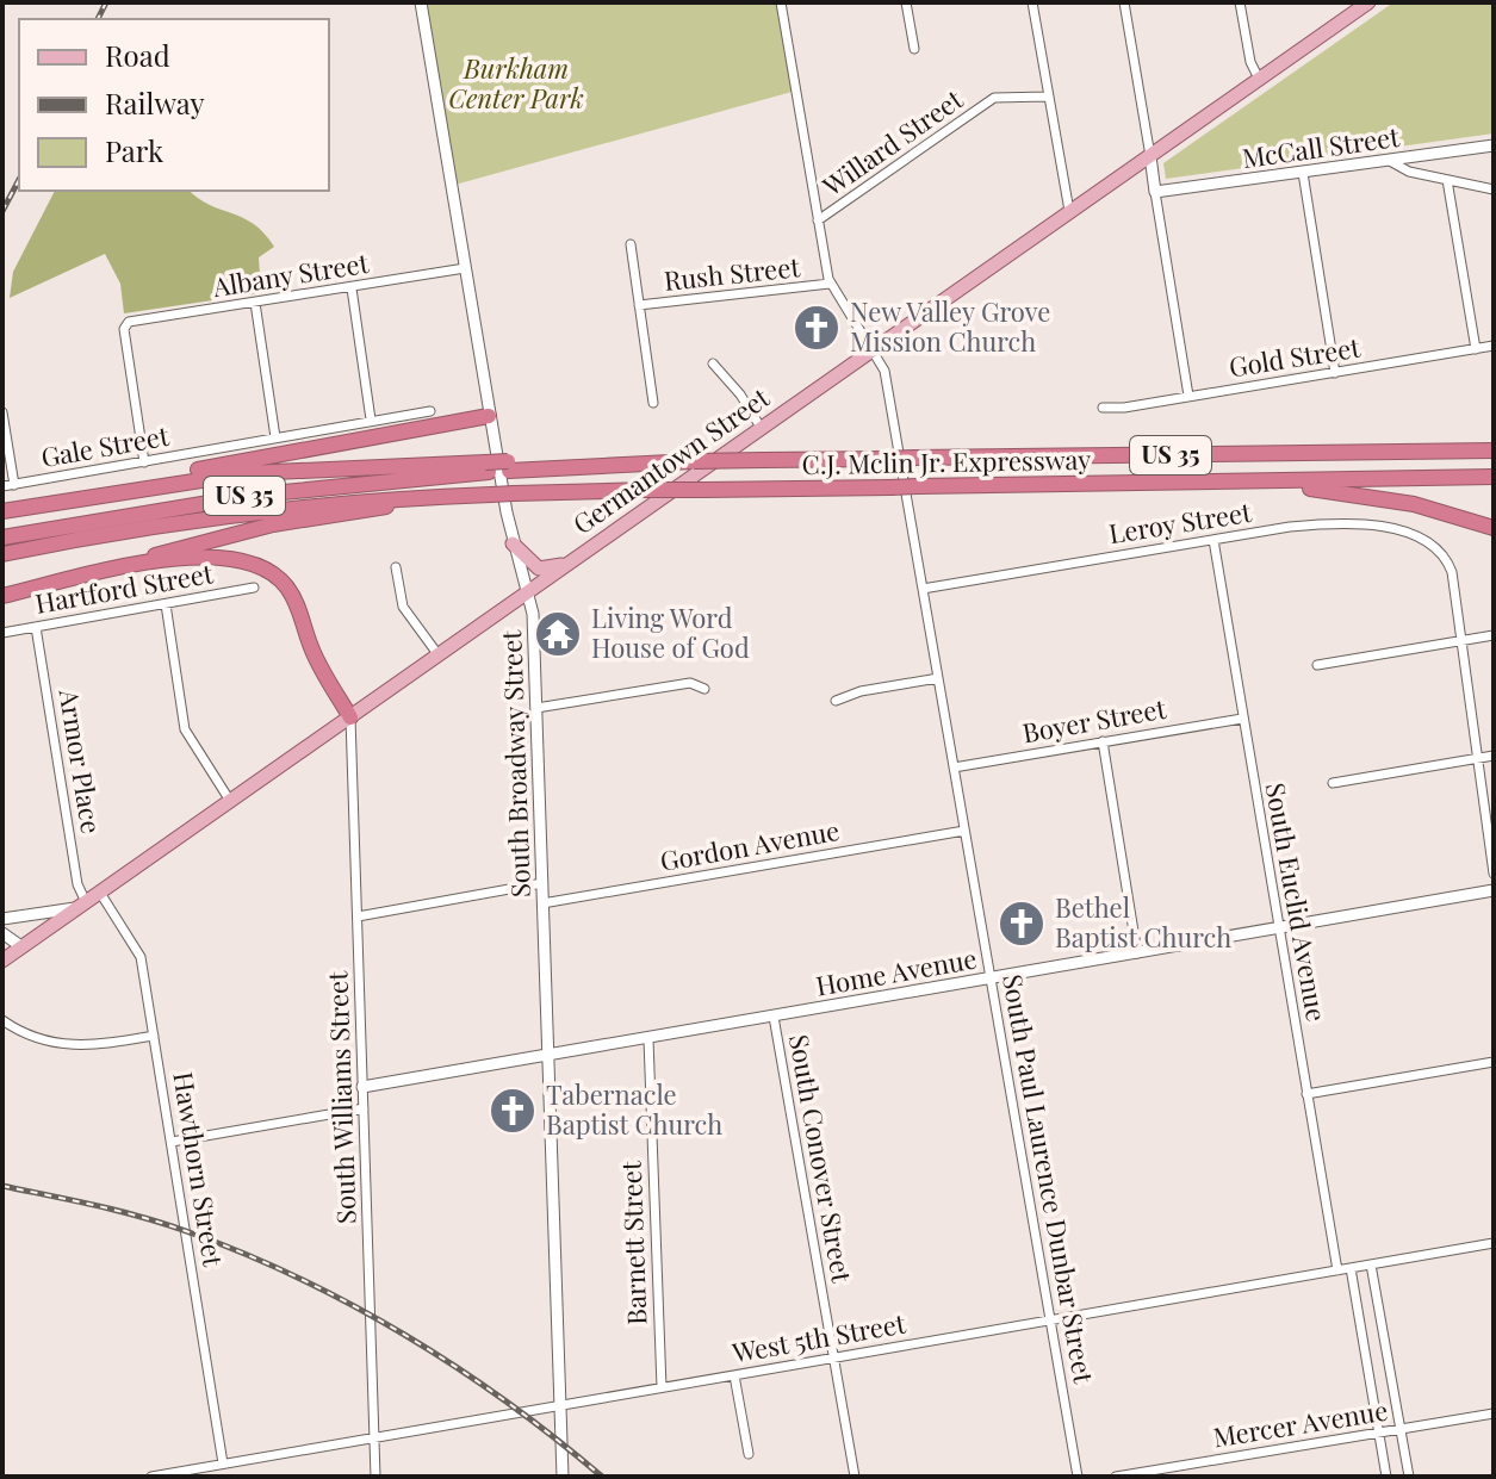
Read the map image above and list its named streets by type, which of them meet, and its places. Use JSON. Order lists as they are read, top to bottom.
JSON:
{
  "streets": {
    "highway": ["US 35", "C.J. Mclin Jr. Expressway"],
    "main road": ["Germantown Street"],
    "street": [
      "Willard Street",
      "McCall Street",
      "Rush Street",
      "Albany Street",
      "Gold Street",
      "Gale Street",
      "Leroy Street",
      "Hartford Street",
      "Boyer Street",
      "Armor Place",
      "South Broadway Street",
      "Gordon Avenue",
      "South Euclid Avenue",
      "Home Avenue",
      "South Williams Street",
      "South Conover Street",
      "Hawthorn Street",
      "South Paul Laurence Dunbar Street",
      "Barnett Street",
      "West 5th Street",
      "Mercer Avenue"
    ]
  },
  "crossings": [
    ["Willard Street", "South Paul Laurence Dunbar Street"],
    ["Rush Street", "South Paul Laurence Dunbar Street"],
    ["Albany Street", "Gale Street"],
    ["Albany Street", "South Broadway Street"],
    ["US 35", "C.J. Mclin Jr. Expressway"],
    ["Germantown Street", "Armor Place"],
    ["Germantown Street", "South Broadway Street"],
    ["Germantown Street", "South Williams Street"],
    ["Germantown Street", "Hawthorn Street"],
    ["Germantown Street", "South Paul Laurence Dunbar Street"],
    ["Leroy Street", "South Euclid Avenue"],
    ["Leroy Street", "South Paul Laurence Dunbar Street"],
    ["Hartford Street", "Armor Place"],
    ["Boyer Street", "South Euclid Avenue"],
    ["Boyer Street", "South Paul Laurence Dunbar Street"],
    ["South Broadway Street", "Gordon Avenue"],
    ["South Broadway Street", "Home Avenue"],
    ["South Broadway Street", "West 5th Street"],
    ["Gordon Avenue", "South Paul Laurence Dunbar Street"],
    ["South Euclid Avenue", "Home Avenue"],
    ["South Euclid Avenue", "West 5th Street"],
    ["Home Avenue", "South Williams Street"],
    ["Home Avenue", "South Conover Street"],
    ["Home Avenue", "South Paul Laurence Dunbar Street"],
    ["Home Avenue", "Barnett Street"],
    ["South Williams Street", "West 5th Street"],
    ["South Conover Street", "West 5th Street"],
    ["Hawthorn Street", "West 5th Street"],
    ["South Paul Laurence Dunbar Street", "West 5th Street"],
    ["Barnett Street", "West 5th Street"]
  ],
  "parks": ["Burkham Center Park"],
  "places": {
    "church": ["New Valley Grove Mission Church", "Bethel Baptist Church", "Tabernacle Baptist Church"],
    "temple": ["Living Word House of God"]
  },
  "legend": ["Road", "Railway", "Park"]
}
